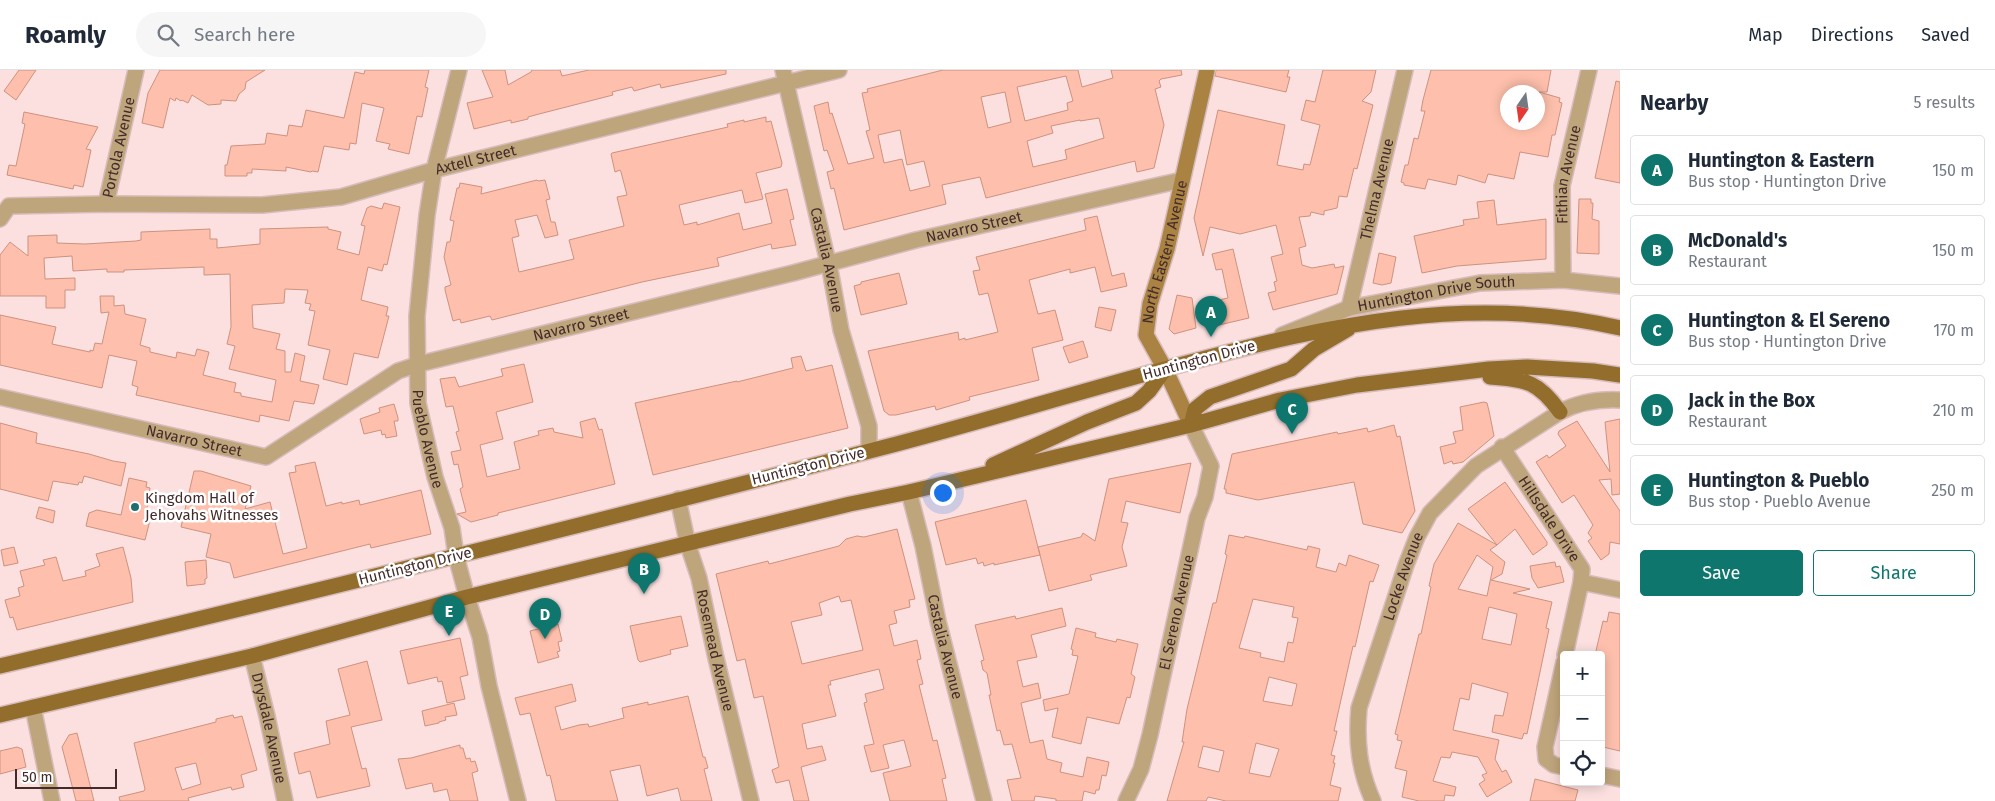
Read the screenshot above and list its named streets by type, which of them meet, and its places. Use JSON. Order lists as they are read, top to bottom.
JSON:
{
  "streets": {
    "main road": ["North Eastern Avenue", "Huntington Drive"],
    "street": [
      "Portola Avenue",
      "Axtell Street",
      "Fithian Avenue",
      "Thelma Avenue",
      "Navarro Street",
      "Castalia Avenue",
      "Huntington Drive South",
      "Pueblo Avenue",
      "Hillsdale Drive",
      "Locke Avenue",
      "El Sereno Avenue",
      "Rosemead Avenue",
      "Drysdale Avenue"
    ]
  },
  "crossings": [
    ["Portola Avenue", "Axtell Street"],
    ["Axtell Street", "Castalia Avenue"],
    ["Axtell Street", "Pueblo Avenue"],
    ["Fithian Avenue", "Huntington Drive South"],
    ["Thelma Avenue", "Huntington Drive South"],
    ["Navarro Street", "North Eastern Avenue"],
    ["Navarro Street", "Castalia Avenue"],
    ["Navarro Street", "Pueblo Avenue"],
    ["North Eastern Avenue", "Huntington Drive"],
    ["North Eastern Avenue", "El Sereno Avenue"],
    ["Castalia Avenue", "Huntington Drive"],
    ["Huntington Drive South", "Huntington Drive"],
    ["Huntington Drive", "Pueblo Avenue"],
    ["Huntington Drive", "Rosemead Avenue"],
    ["Hillsdale Drive", "Locke Avenue"]
  ],
  "places": ["Kingdom Hall of Jehovahs Witnesses"],
  "scale_bar": "50 m",
  "north": "bottom",
  "page": {
    "header": "Roamly",
    "search": "Search here",
    "nav": ["Map", "Directions", "Saved"],
    "heading": ["Nearby", "5 results"],
    "list": [
      {
        "mark": "A",
        "name": "Huntington & Eastern",
        "note": "Bus stop · Huntington Drive",
        "value": "150 m"
      },
      {
        "mark": "B",
        "name": "McDonald's",
        "note": "Restaurant",
        "value": "150 m"
      },
      {
        "mark": "C",
        "name": "Huntington & El Sereno",
        "note": "Bus stop · Huntington Drive",
        "value": "170 m"
      },
      {
        "mark": "D",
        "name": "Jack in the Box",
        "note": "Restaurant",
        "value": "210 m"
      },
      {
        "mark": "E",
        "name": "Huntington & Pueblo",
        "note": "Bus stop · Pueblo Avenue",
        "value": "250 m"
      }
    ],
    "pins": [
      "A",
      "C",
      "B",
      "E",
      "D"
    ],
    "buttons": ["Save", "Share"],
    "map_buttons": ["+", "−"],
    "scale": "50 m"
  }
}
